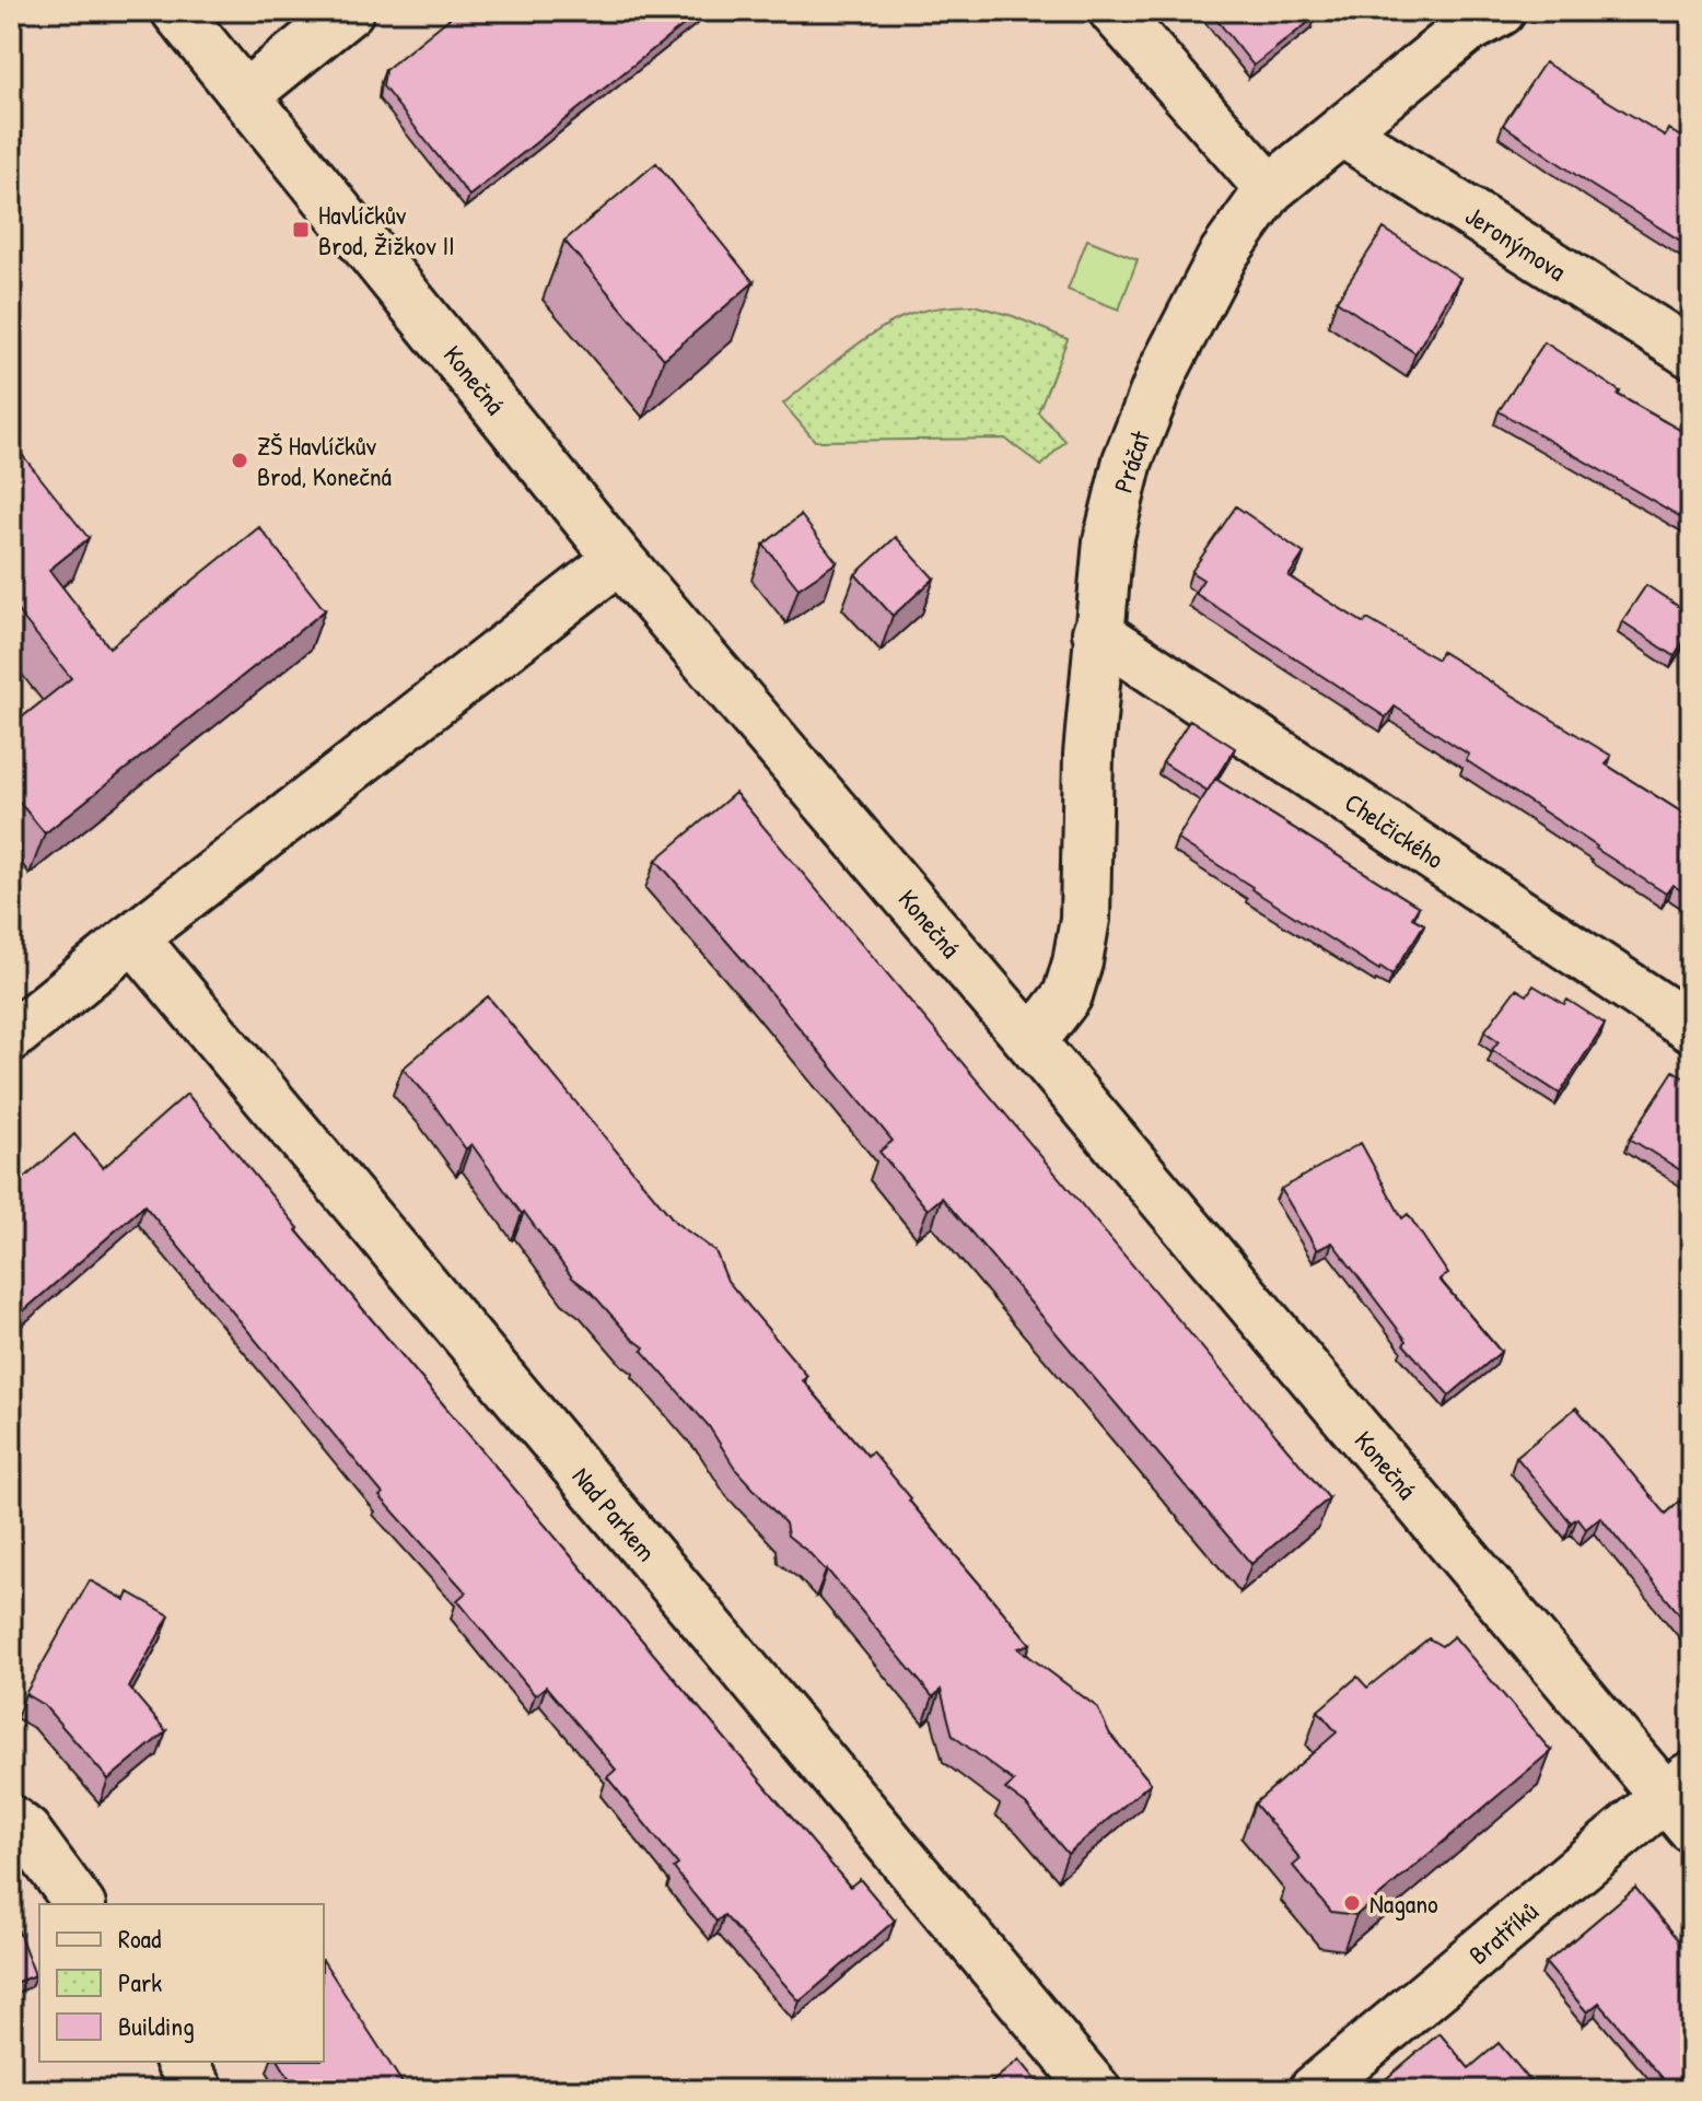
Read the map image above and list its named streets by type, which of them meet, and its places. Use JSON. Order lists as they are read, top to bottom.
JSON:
{
  "streets": {
    "street": [
      "Jeronýmova",
      "Konečná",
      "Práčat",
      "Chelčického",
      "Nad Parkem",
      "Bratříků"
    ]
  },
  "crossings": [
    ["Jeronýmova", "Práčat"],
    ["Konečná", "Práčat"],
    ["Konečná", "Bratříků"],
    ["Práčat", "Chelčického"]
  ],
  "places": {
    "transit": ["Havlíčkův Brod, Žižkov II"],
    "other": ["ZŠ Havlíčkův Brod, Konečná", "Nagano"]
  },
  "legend": ["Road", "Park", "Building"]
}
